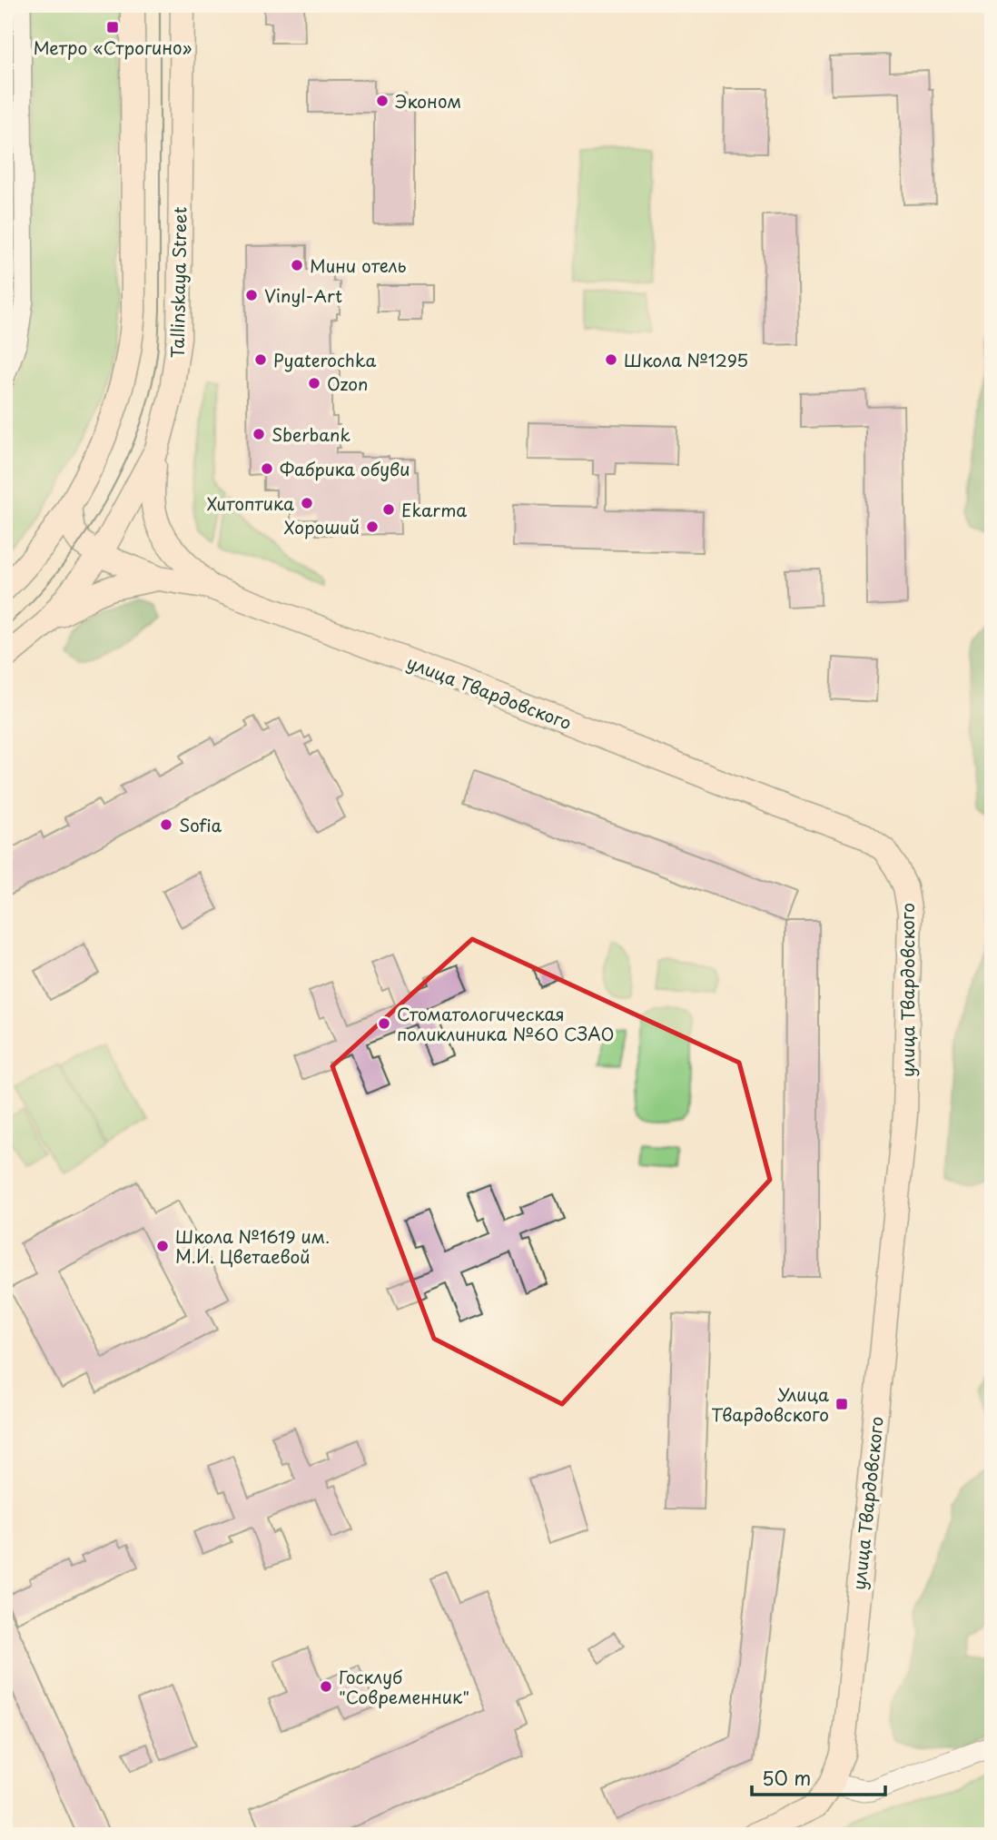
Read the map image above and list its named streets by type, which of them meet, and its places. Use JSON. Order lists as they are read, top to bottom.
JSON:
{
  "streets": {
    "main road": ["Tallinskaya Street", "улица Твардовского"]
  },
  "crossings": [
    ["Tallinskaya Street", "улица Твардовского"]
  ],
  "places": {
    "transit": ["Метро «Строгино»", "Улица Твардовского"],
    "other": [
      "Эконом",
      "Мини отель",
      "Vinyl-Art",
      "Pyaterochka",
      "Школа №1295",
      "Ozon",
      "Sberbank",
      "Фабрика обуви",
      "Хитоптика",
      "Ekarma",
      "Хороший",
      "Sofia",
      "Стоматологическая поликлиника №60 СЗАО",
      "Школа №1619 им. М.И. Цветаевой",
      "Госклуб \"Современник\""
    ]
  },
  "scale_bar": "50 m"
}
